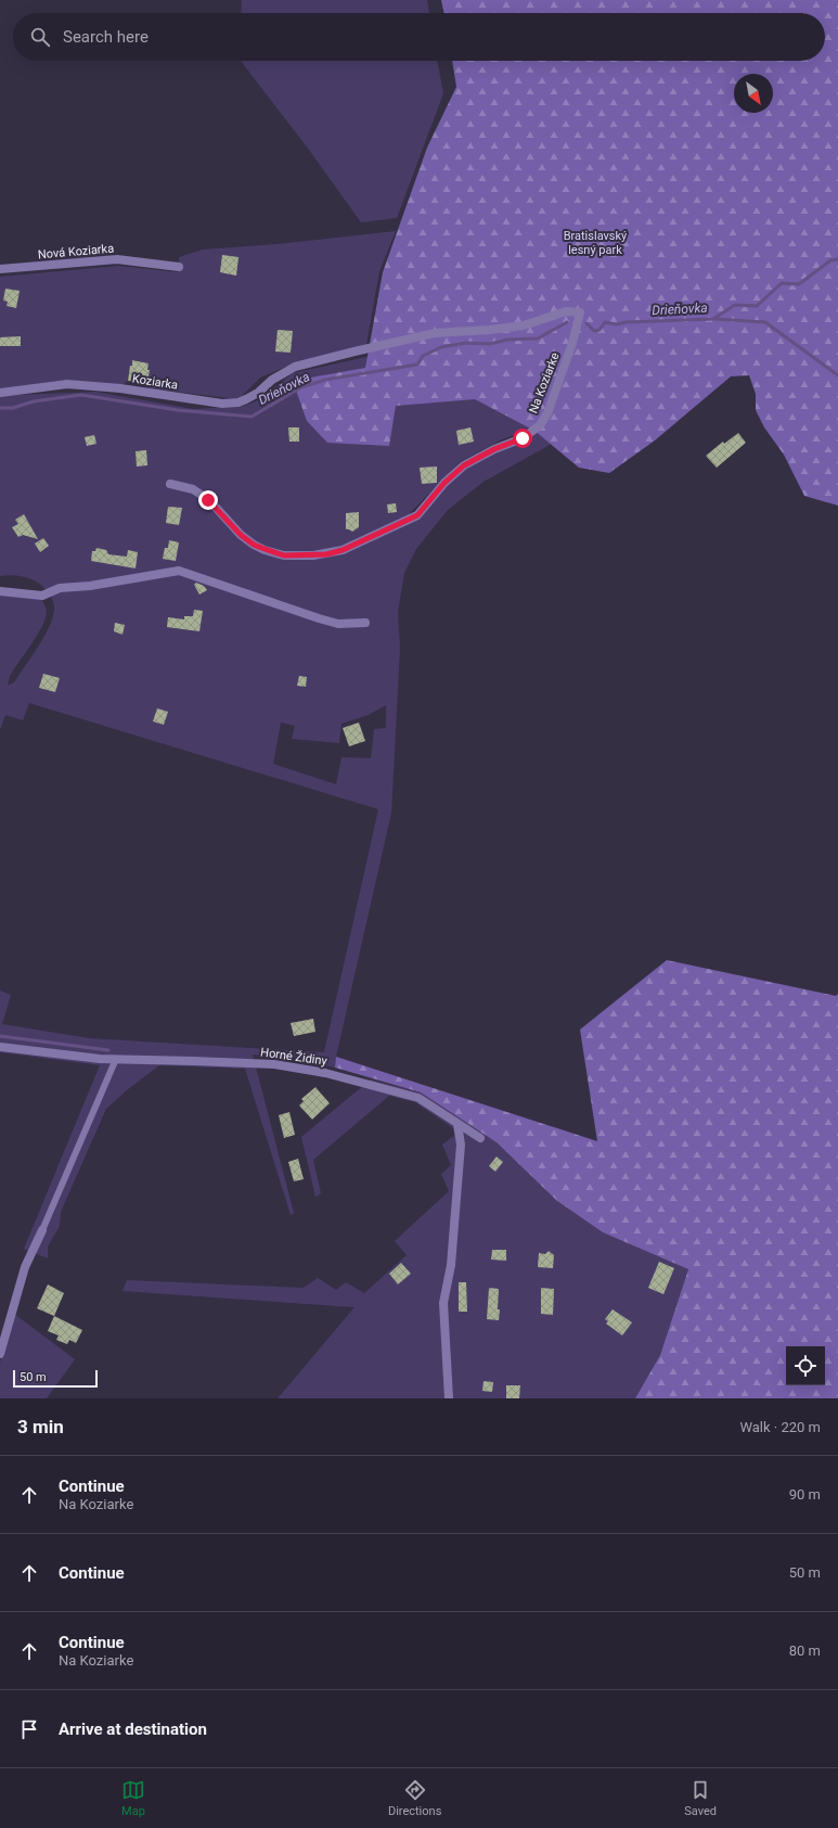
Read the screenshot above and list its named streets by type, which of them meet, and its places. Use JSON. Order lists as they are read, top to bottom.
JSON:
{
  "streets": {
    "street": [
      "Nová Koziarka",
      "Koziarka",
      "Na Koziarke",
      "Horné Židiny"
    ]
  },
  "crossings": [
    ["Koziarka", "Na Koziarke"]
  ],
  "water": ["Drieňovka"],
  "parks": ["Bratislavský lesný park"],
  "scale_bar": "50 m",
  "north": "bottom right",
  "page": {
    "search": "Search here",
    "scale": "50 m",
    "heading": ["3 min", "Walk · 220 m"],
    "list": [
      ["Continue", "Na Koziarke", "90 m"],
      ["Continue", "50 m"],
      ["Continue", "Na Koziarke", "80 m"],
      "Arrive at destination"
    ],
    "nav": ["Map", "Directions", "Saved"]
  }
}
